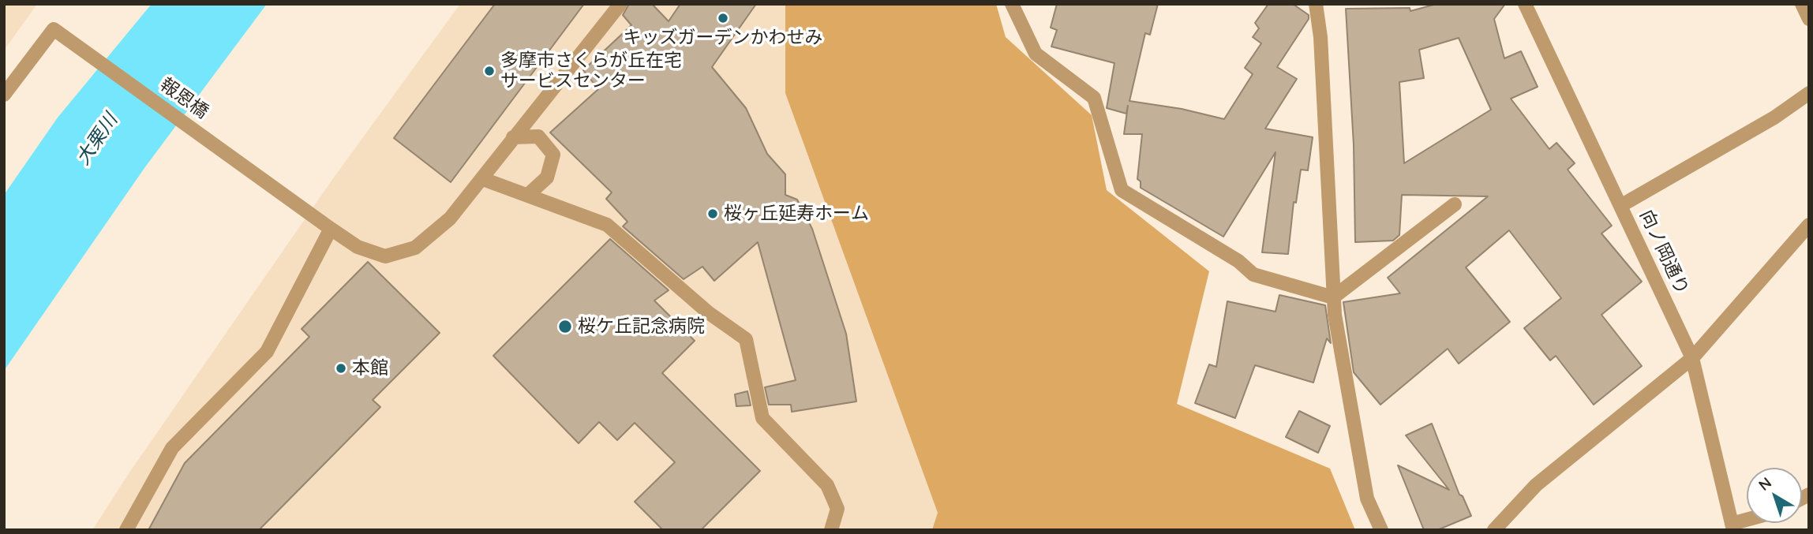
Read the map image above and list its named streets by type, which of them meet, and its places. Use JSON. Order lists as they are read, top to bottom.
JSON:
{
  "streets": {
    "street": ["報恩橋", "向ノ岡通り"]
  },
  "water": ["大栗川"],
  "places": [
    "キッズガーデンかわせみ",
    "多摩市さくらが丘在宅 サービスセンター",
    "桜ヶ丘延寿ホーム",
    "桜ケ丘記念病院",
    "本館"
  ],
  "north": "top left"
}
